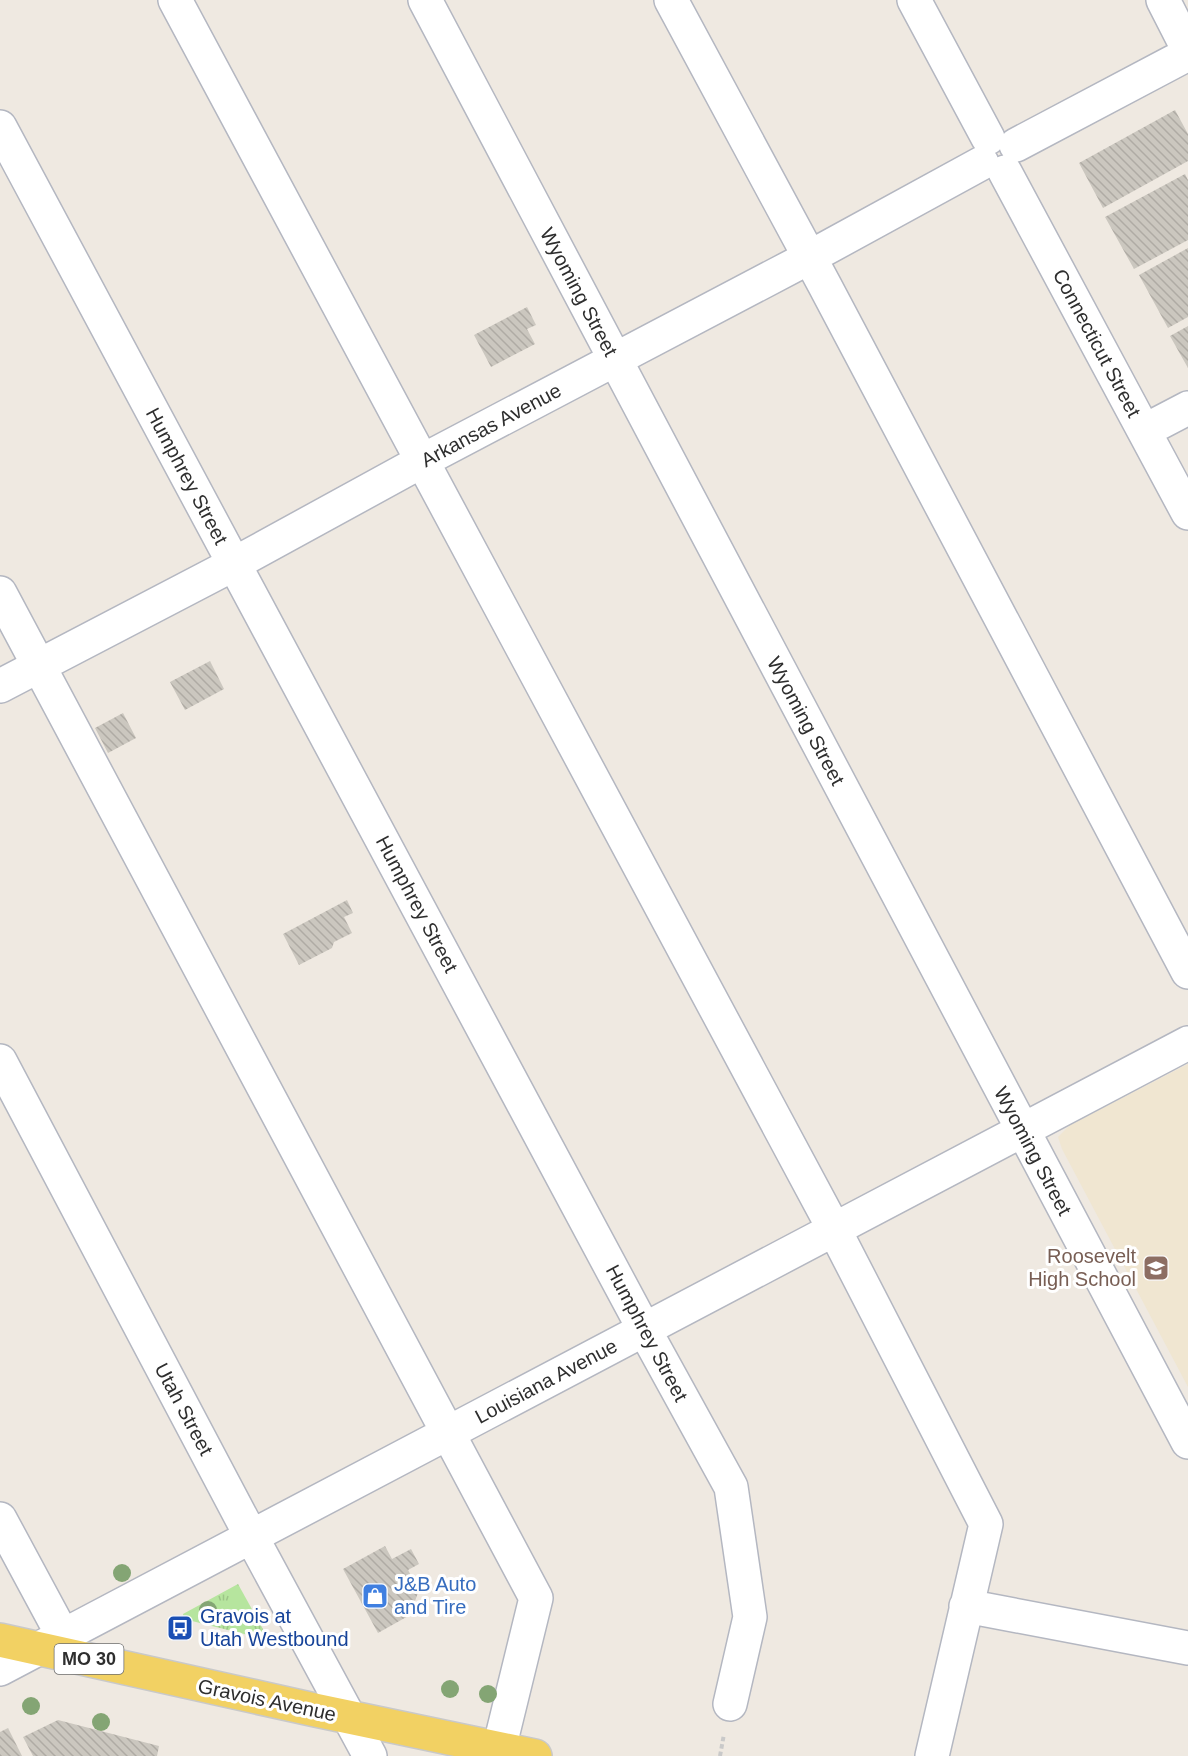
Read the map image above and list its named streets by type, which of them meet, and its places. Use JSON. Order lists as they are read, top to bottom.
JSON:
{
  "streets": {
    "main road": ["MO 30", "Gravois Avenue"],
    "street": [
      "Wyoming Street",
      "Connecticut Street",
      "Arkansas Avenue",
      "Humphrey Street",
      "Louisiana Avenue",
      "Utah Street"
    ]
  },
  "crossings": [
    ["Wyoming Street", "Arkansas Avenue"],
    ["Wyoming Street", "Louisiana Avenue"],
    ["Connecticut Street", "Arkansas Avenue"],
    ["Arkansas Avenue", "Humphrey Street"],
    ["Humphrey Street", "Louisiana Avenue"],
    ["Louisiana Avenue", "Utah Street"],
    ["Louisiana Avenue", "Gravois Avenue"],
    ["Utah Street", "Gravois Avenue"]
  ],
  "places": {
    "school or university": ["Roosevelt High School"],
    "shop": ["J&B Auto and Tire"],
    "bus stop": ["Gravois at Utah Westbound"]
  }
}
